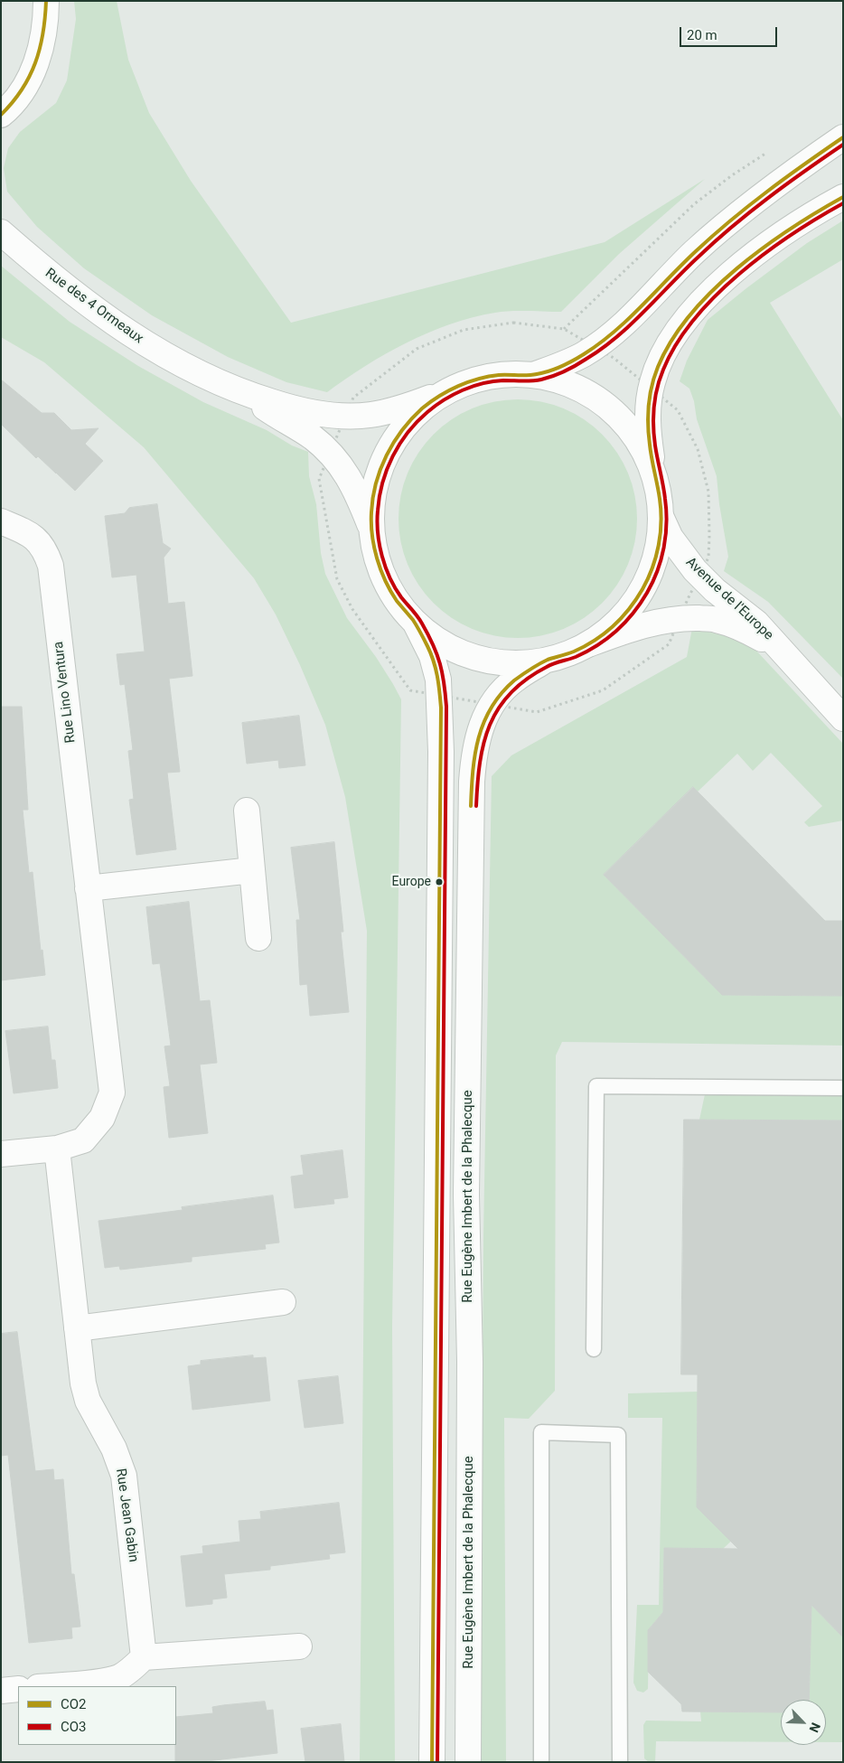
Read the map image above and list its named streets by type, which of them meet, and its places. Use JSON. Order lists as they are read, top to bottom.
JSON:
{
  "streets": {
    "street": [
      "Rue des 4 Ormeaux",
      "Avenue de l'Europe",
      "Rue Lino Ventura",
      "Rue Eugène Imbert de la Phalecque",
      "Rue Jean Gabin"
    ]
  },
  "crossings": [
    ["Rue Lino Ventura", "Rue Jean Gabin"]
  ],
  "places": ["Europe"],
  "lines": ["transit line CO2", "transit line CO3"],
  "legend": ["CO2", "CO3"],
  "scale_bar": "20 m",
  "north": "bottom right"
}
